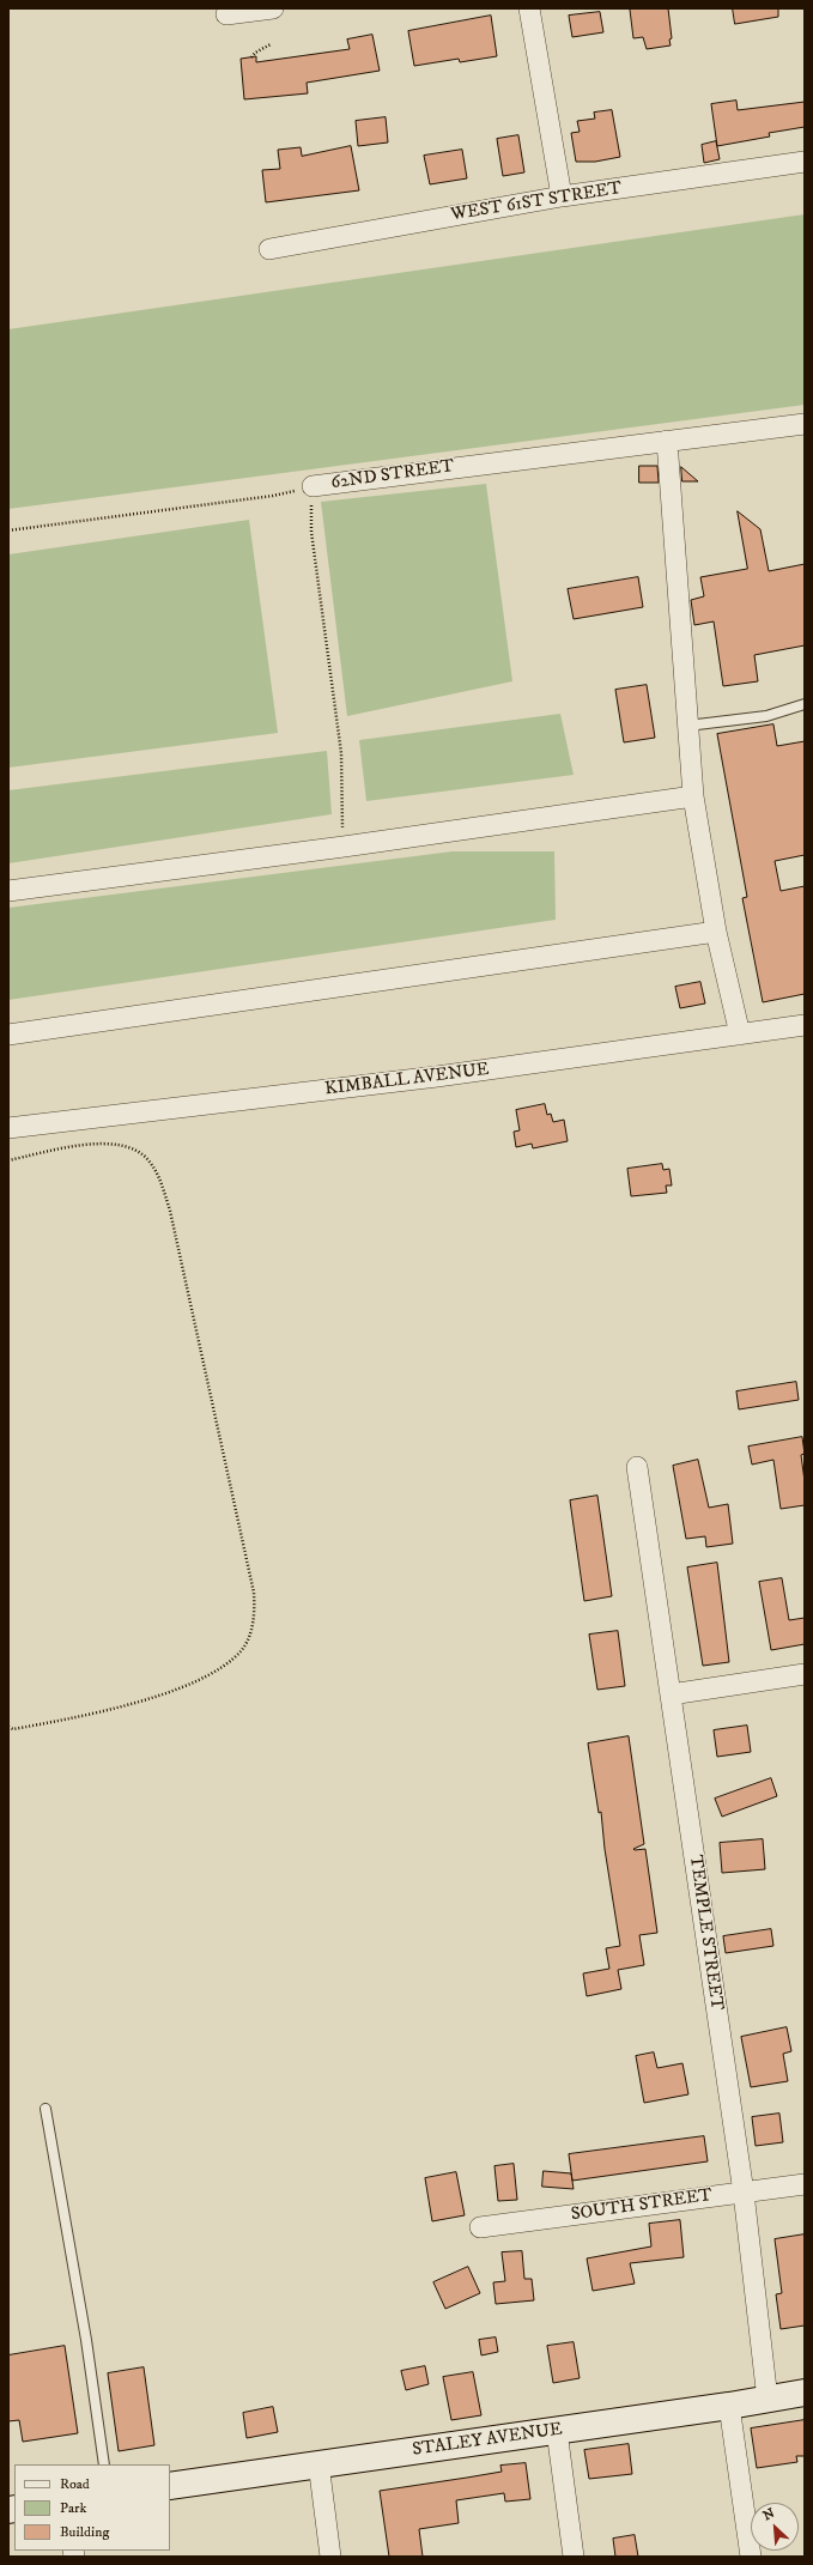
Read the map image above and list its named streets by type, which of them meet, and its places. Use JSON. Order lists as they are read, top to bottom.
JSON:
{
  "streets": {
    "street": [
      "WEST 61ST STREET",
      "62ND STREET",
      "KIMBALL AVENUE",
      "TEMPLE STREET",
      "SOUTH STREET",
      "STALEY AVENUE"
    ]
  },
  "crossings": [
    ["TEMPLE STREET", "SOUTH STREET"],
    ["TEMPLE STREET", "STALEY AVENUE"]
  ],
  "legend": ["Road", "Park", "Building"],
  "north": "top left"
}
